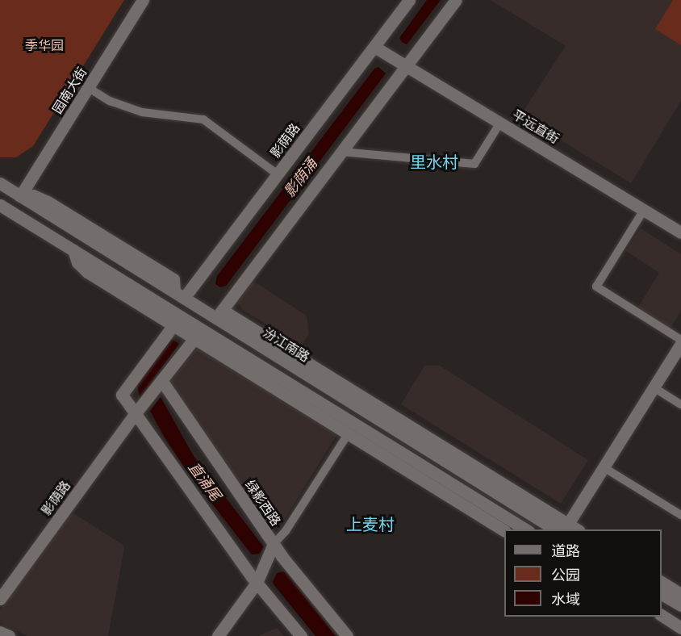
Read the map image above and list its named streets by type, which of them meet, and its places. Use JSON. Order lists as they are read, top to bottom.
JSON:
{
  "streets": {
    "street": [
      "园南大街",
      "平远直街",
      "影荫路",
      "汾江南路",
      "绿影西路"
    ]
  },
  "crossings": [
    ["园南大街", "汾江南路"],
    ["平远直街", "影荫路"],
    ["影荫路", "汾江南路"],
    ["影荫路", "绿影西路"]
  ],
  "districts": ["里水村", "上麦村"],
  "water": ["影荫涌", "直涌尾"],
  "parks": ["季华园"],
  "legend": ["道路", "公园", "水域"]
}
